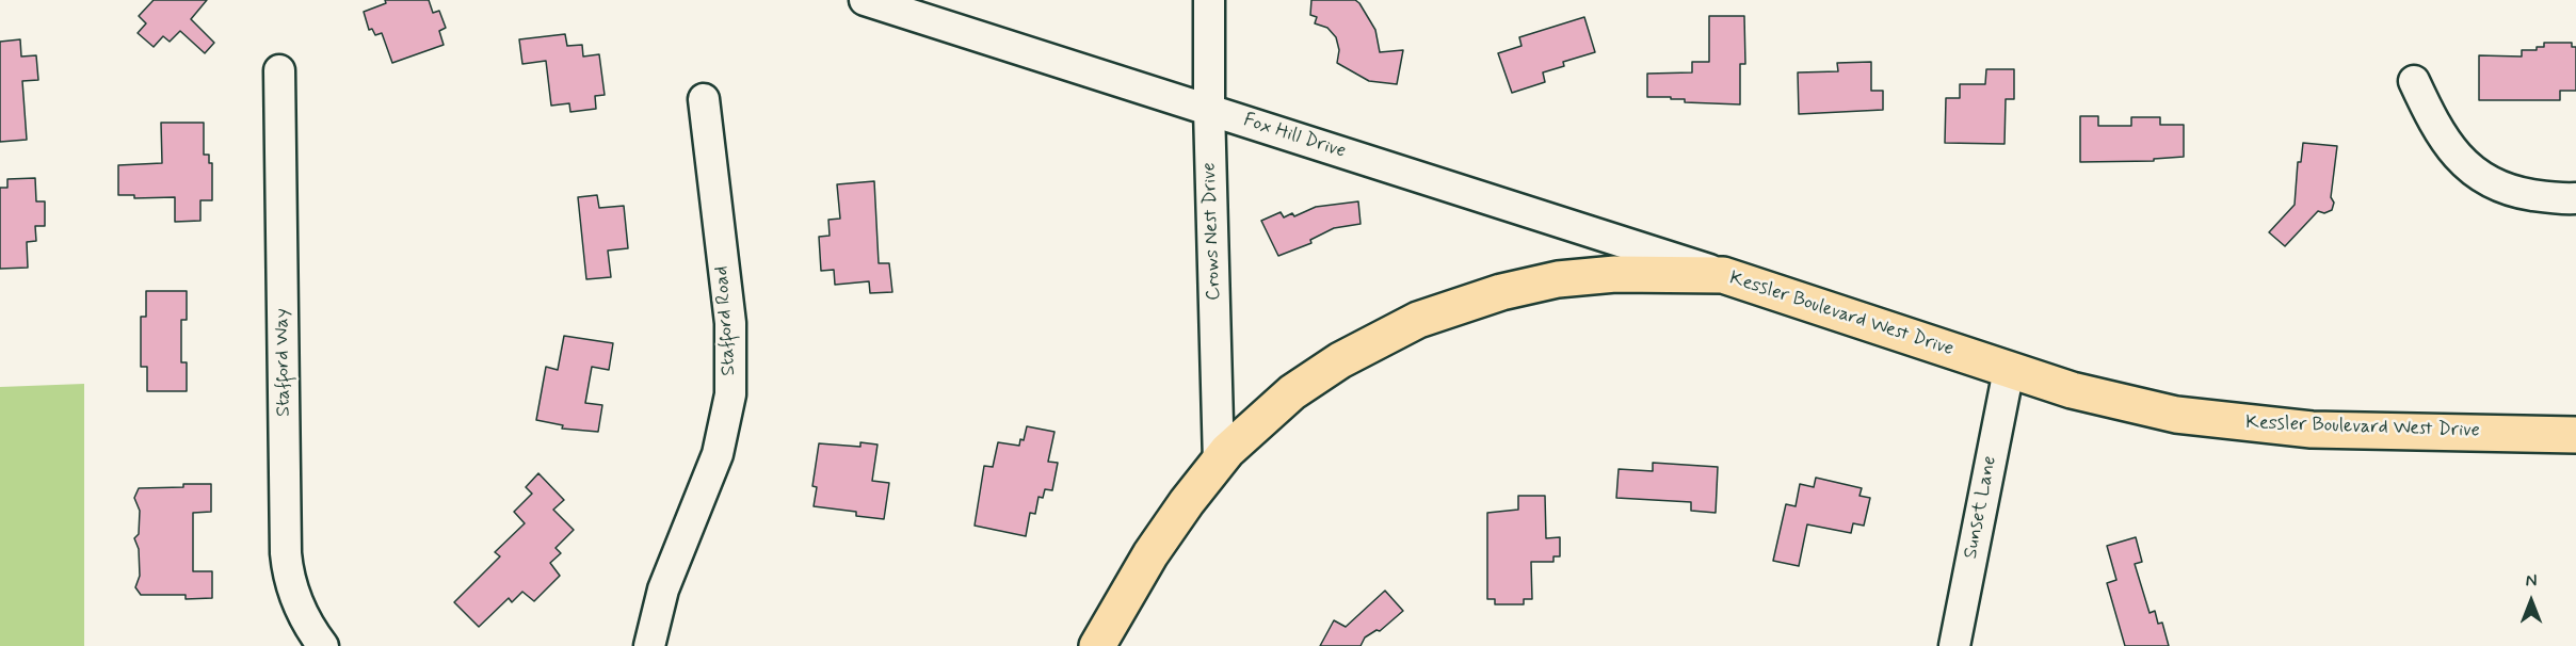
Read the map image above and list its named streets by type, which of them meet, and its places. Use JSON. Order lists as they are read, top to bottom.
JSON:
{
  "streets": {
    "main road": ["Kessler Boulevard West Drive"],
    "street": [
      "Fox Hill Drive",
      "Crows Nest Drive",
      "Stafford Road",
      "Stafford Way",
      "Sunset Lane"
    ]
  },
  "crossings": [
    ["Fox Hill Drive", "Crows Nest Drive"],
    ["Fox Hill Drive", "Kessler Boulevard West Drive"],
    ["Crows Nest Drive", "Kessler Boulevard West Drive"],
    ["Kessler Boulevard West Drive", "Sunset Lane"]
  ],
  "north": "top"
}
